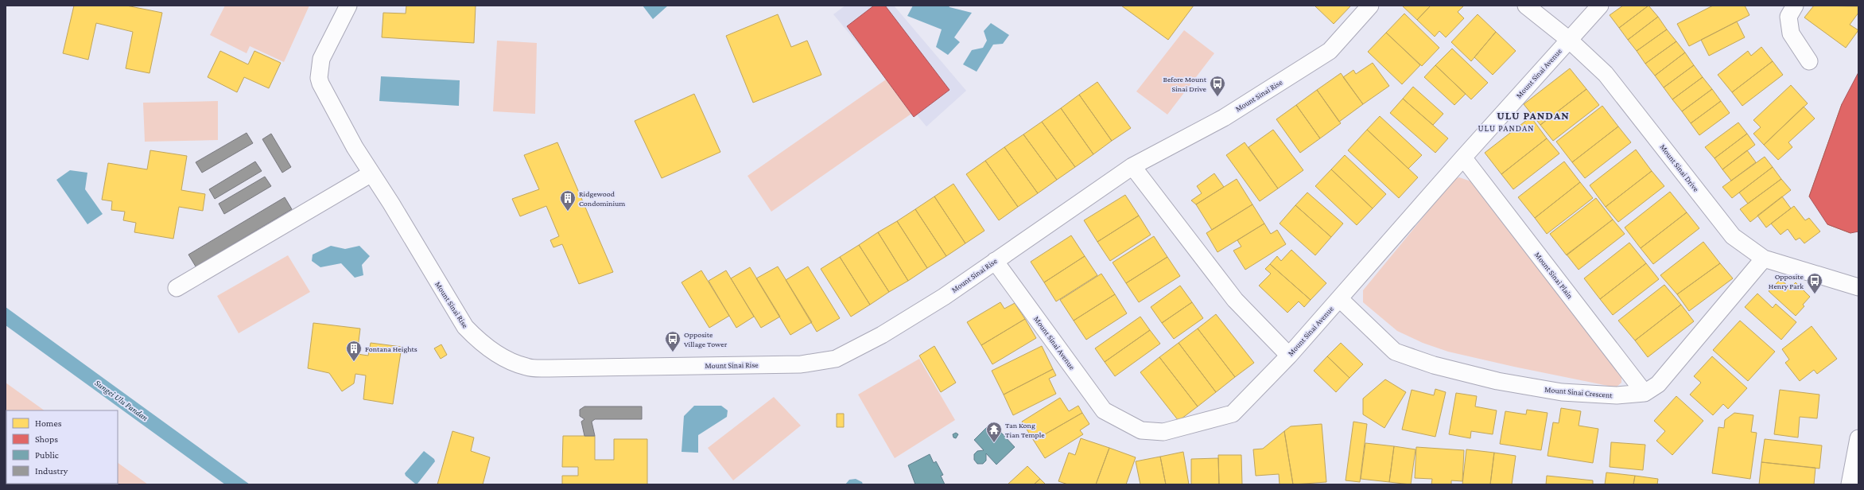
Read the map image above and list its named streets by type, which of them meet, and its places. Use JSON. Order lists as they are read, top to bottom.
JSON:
{
  "streets": {
    "street": [
      "Mount Sinai Avenue",
      "Mount Sinai Rise",
      "Mount Sinai Drive",
      "Mount Sinai Plain",
      "Mount Sinai Crescent"
    ]
  },
  "crossings": [
    ["Mount Sinai Avenue", "Mount Sinai Rise"],
    ["Mount Sinai Avenue", "Mount Sinai Drive"],
    ["Mount Sinai Avenue", "Mount Sinai Plain"],
    ["Mount Sinai Avenue", "Mount Sinai Crescent"],
    ["Mount Sinai Drive", "Mount Sinai Crescent"],
    ["Mount Sinai Plain", "Mount Sinai Crescent"]
  ],
  "districts": ["ULU PANDAN", "ULU PANDAN"],
  "water": ["Sungei Ulu Pandan"],
  "places": {
    "bus stop": ["Before Mount Sinai Drive", "Opposite Henry Park", "Opposite Village Tower"],
    "building": ["Ridgewood Condominium", "Fontana Heights"],
    "temple": ["Tan Kong Tian Temple"]
  },
  "legend": [
    "Homes",
    "Shops",
    "Public",
    "Industry"
  ]
}
